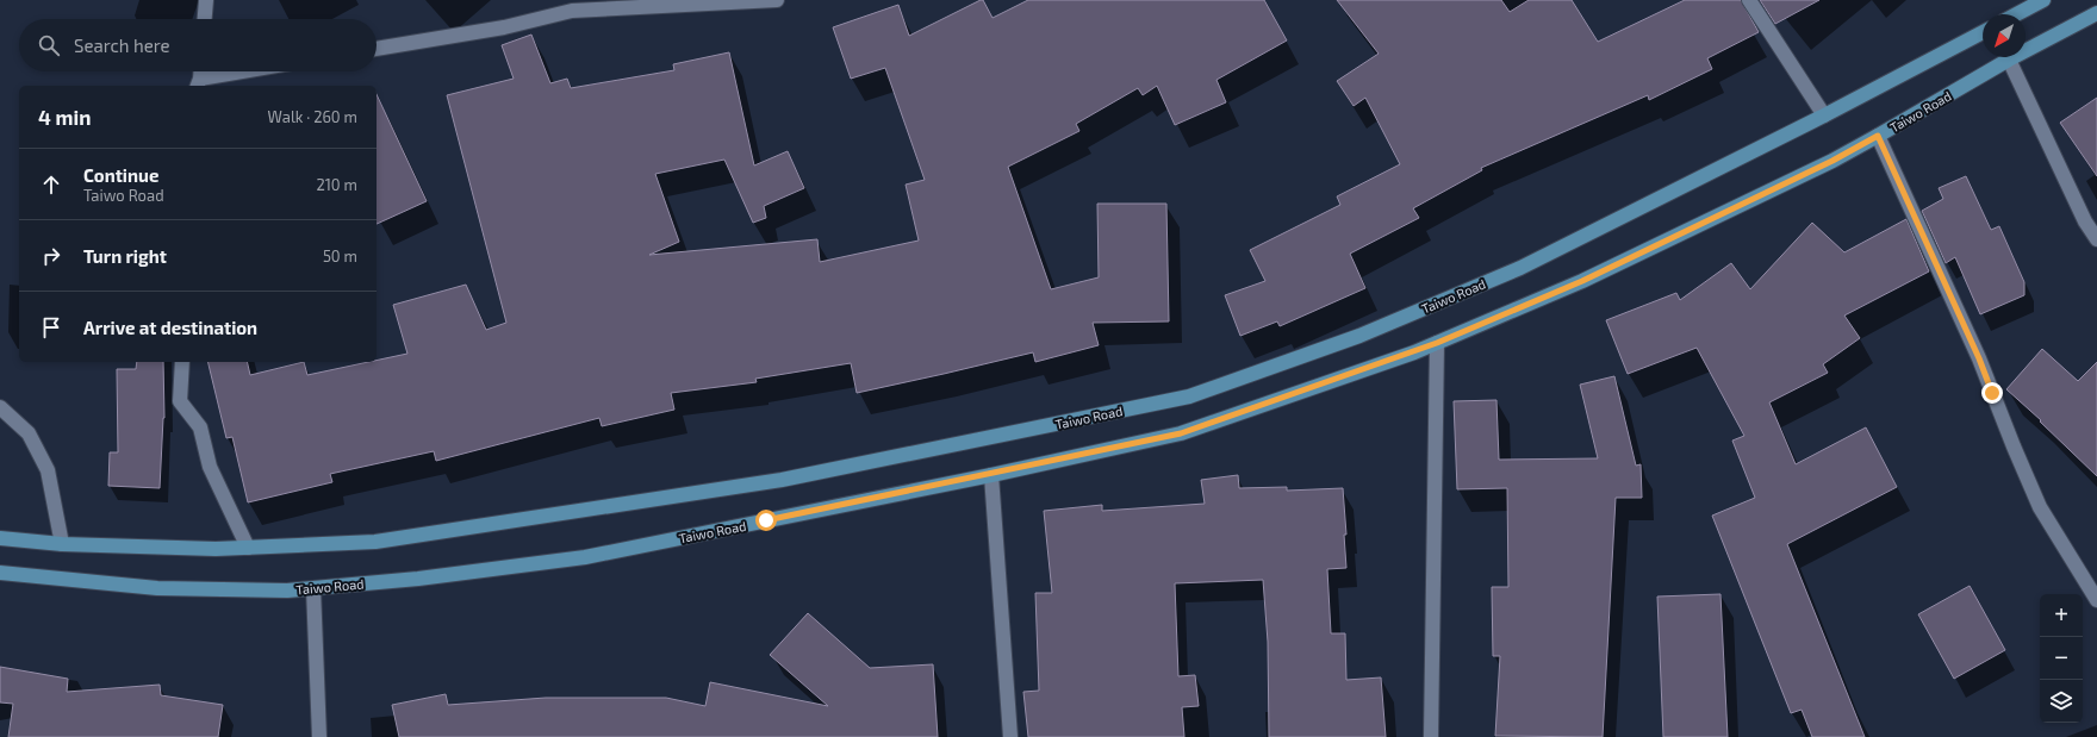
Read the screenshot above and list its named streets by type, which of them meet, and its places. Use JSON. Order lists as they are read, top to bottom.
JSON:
{
  "streets": {
    "main road": ["Taiwo Road"]
  },
  "north": "bottom left",
  "page": {
    "search": "Search here",
    "heading": ["4 min", "Walk · 260 m"],
    "list": [
      ["Continue", "Taiwo Road", "210 m"],
      ["Turn right", "50 m"],
      "Arrive at destination"
    ],
    "map_buttons": ["+", "−"]
  }
}
